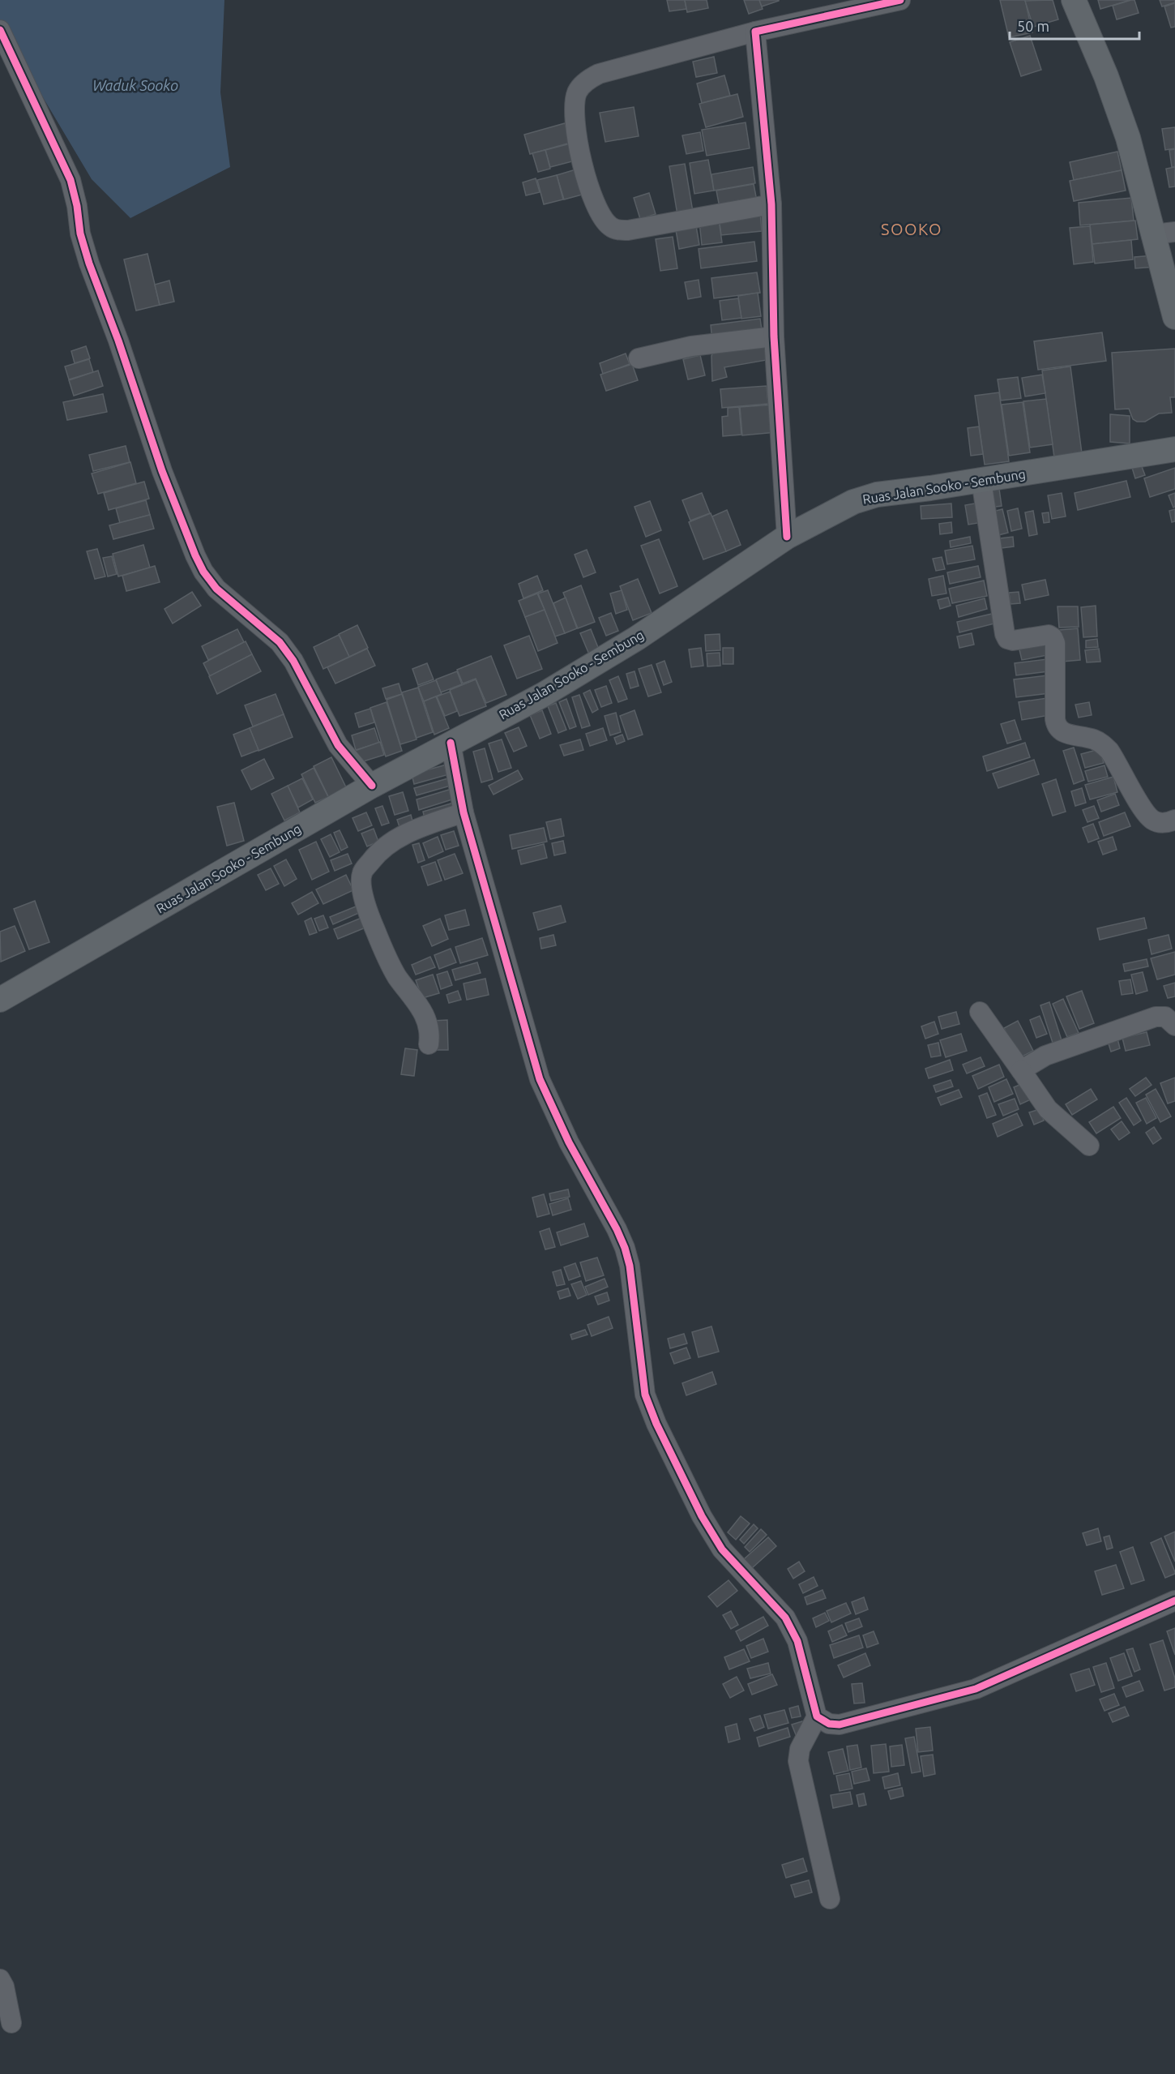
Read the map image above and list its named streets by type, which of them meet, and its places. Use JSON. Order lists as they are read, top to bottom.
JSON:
{
  "streets": {
    "main road": ["Ruas Jalan Sooko - Sembung"]
  },
  "districts": ["SOOKO"],
  "water": ["Waduk Sooko"],
  "scale_bar": "50 m"
}
